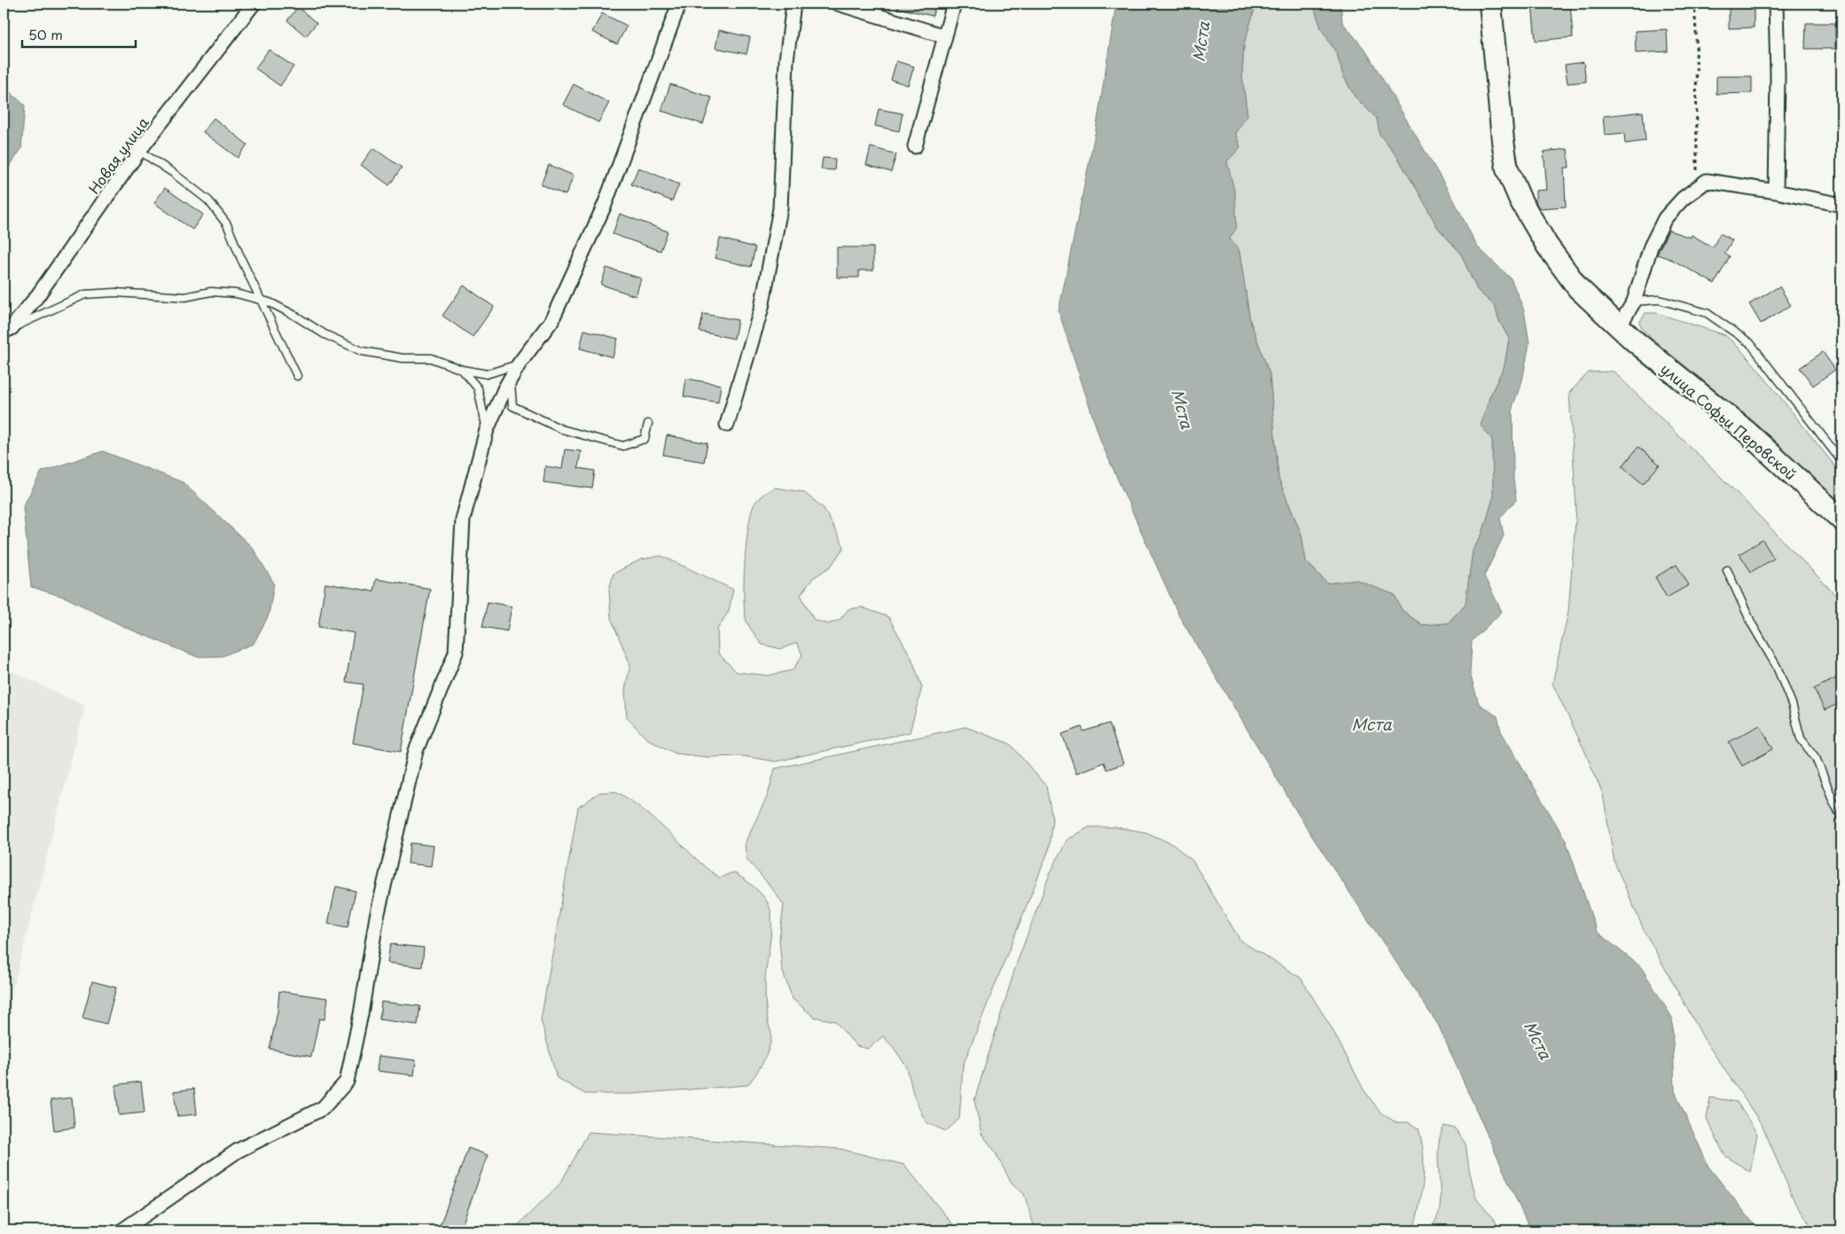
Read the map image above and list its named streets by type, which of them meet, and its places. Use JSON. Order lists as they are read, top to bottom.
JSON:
{
  "streets": {
    "main road": ["улица Софьи Перовской"],
    "street": ["Новая улица"]
  },
  "water": ["Мста"],
  "scale_bar": "50 m"
}
